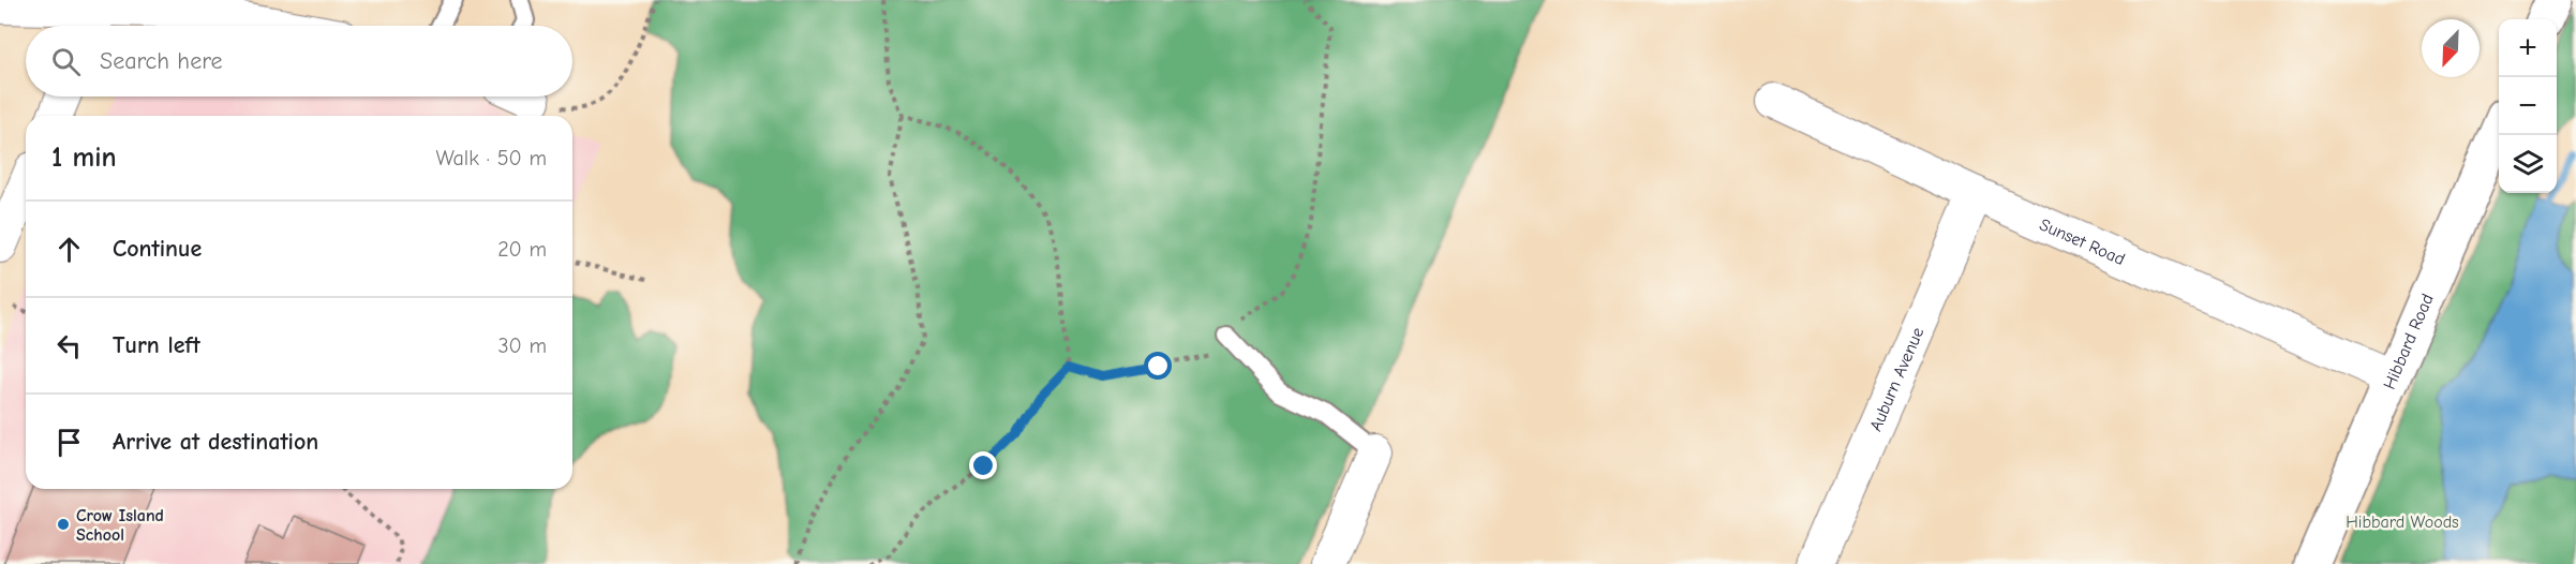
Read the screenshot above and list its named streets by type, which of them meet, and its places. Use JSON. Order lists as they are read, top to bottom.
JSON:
{
  "streets": {
    "street": ["Sunset Road", "Hibbard Road", "Auburn Avenue"]
  },
  "crossings": [
    ["Sunset Road", "Hibbard Road"],
    ["Sunset Road", "Auburn Avenue"]
  ],
  "parks": ["Hibbard Woods"],
  "places": ["Crow Island School"],
  "north": "bottom left",
  "page": {
    "map_buttons": ["+", "−"],
    "search": "Search here",
    "heading": ["1 min", "Walk · 50 m"],
    "list": [
      ["Continue", "20 m"],
      ["Turn left", "30 m"],
      "Arrive at destination"
    ]
  }
}
